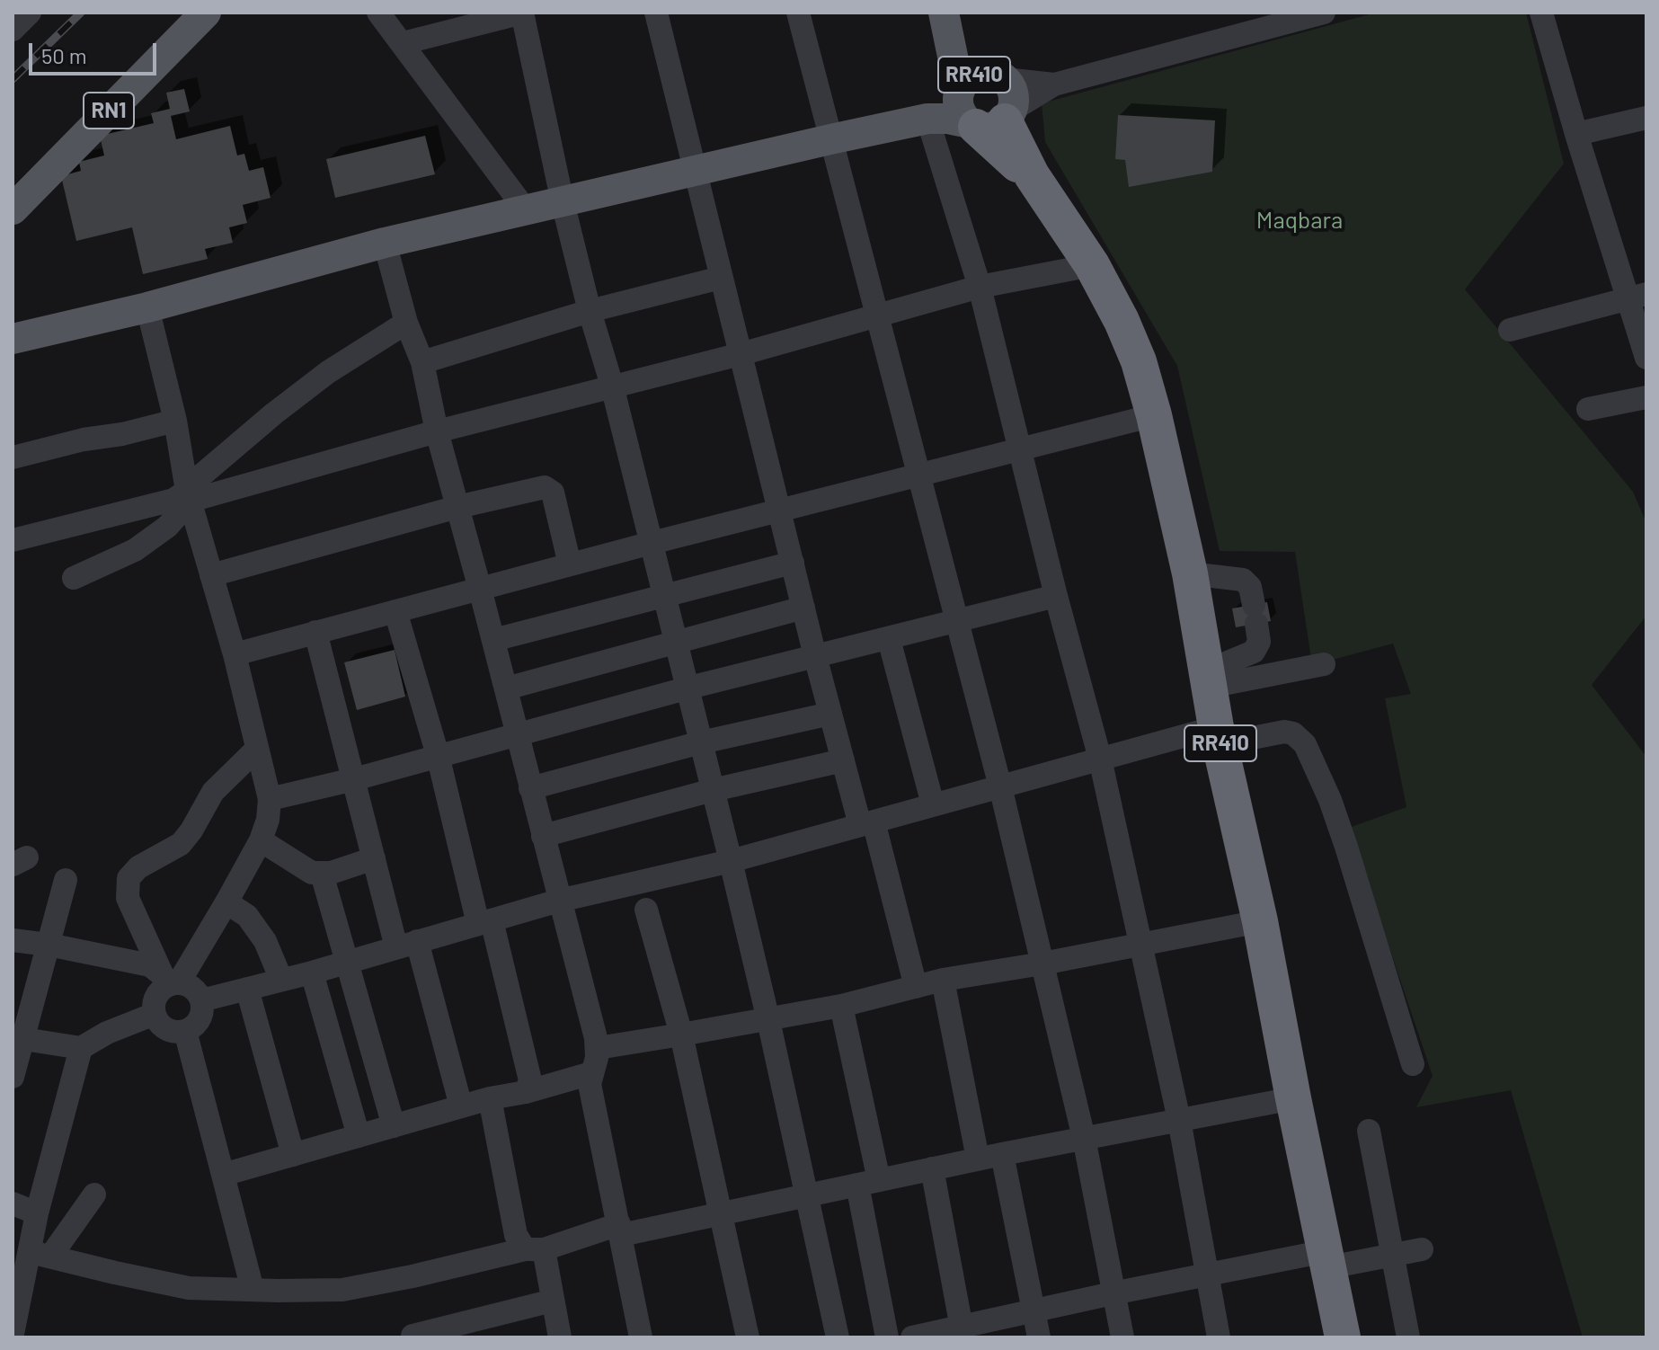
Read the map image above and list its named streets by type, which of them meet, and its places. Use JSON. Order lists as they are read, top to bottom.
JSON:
{
  "streets": {
    "highway": ["RR410"],
    "main road": ["RN1"]
  },
  "parks": ["Maqbara"],
  "scale_bar": "50 m"
}
